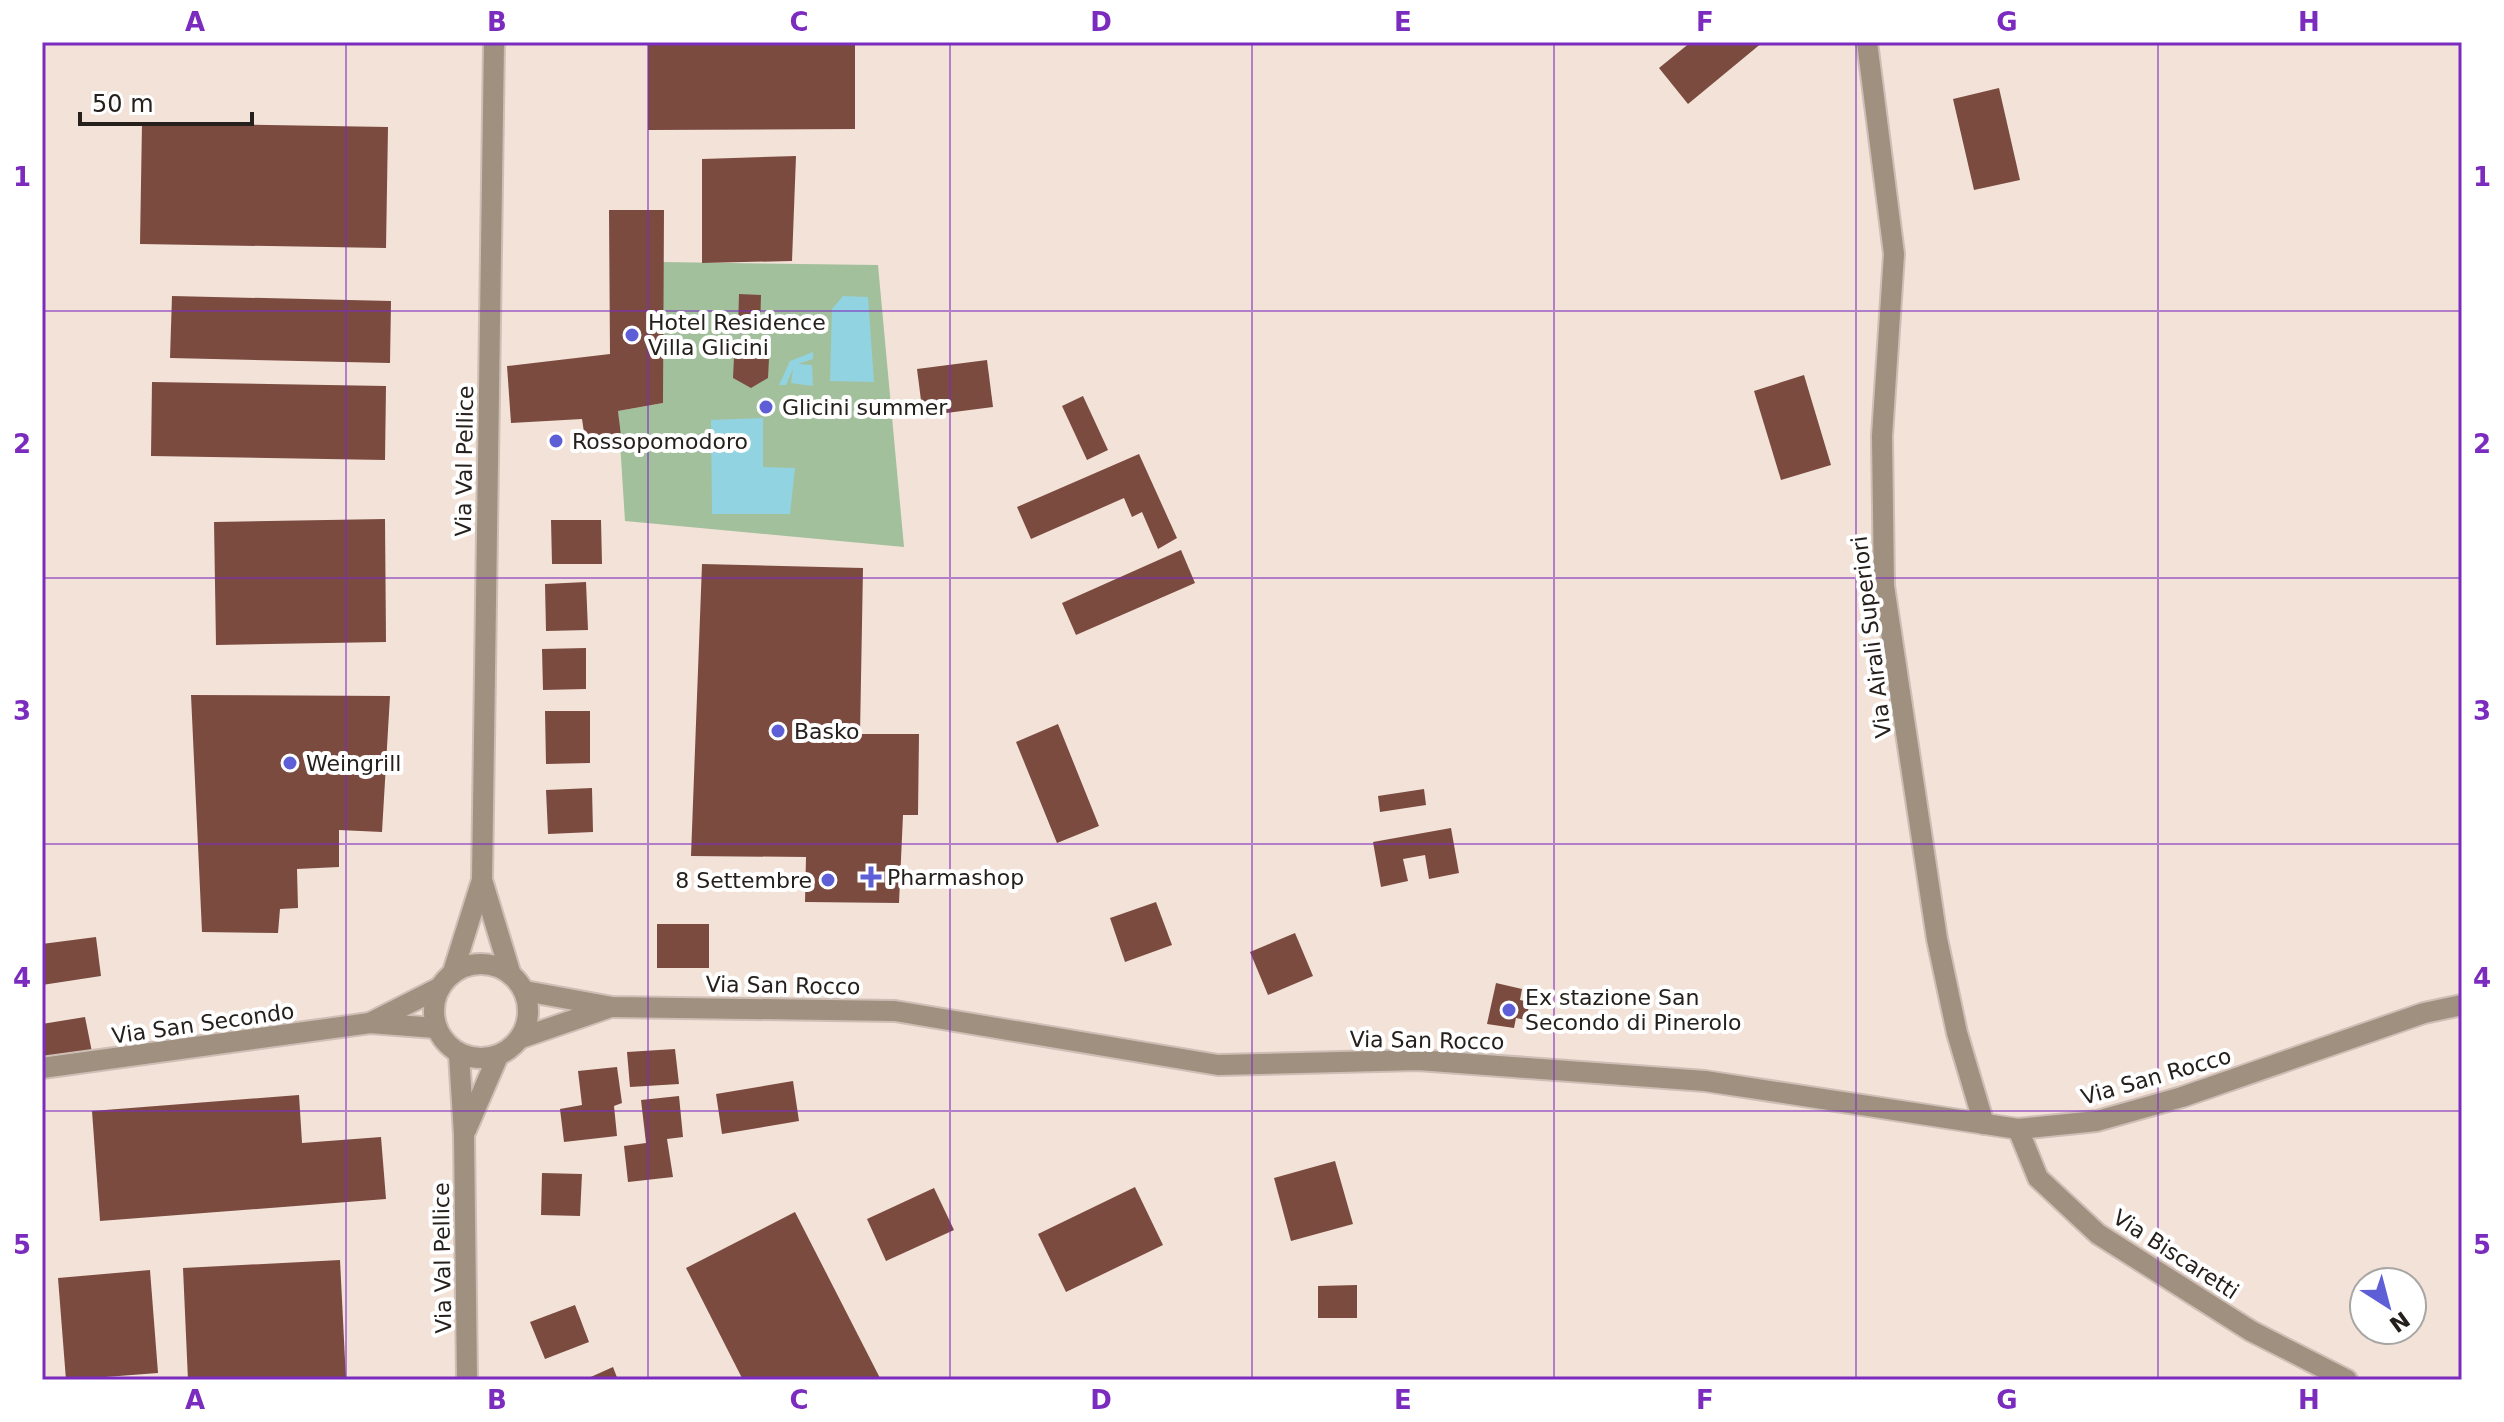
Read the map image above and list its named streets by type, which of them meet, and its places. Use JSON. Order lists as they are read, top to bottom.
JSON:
{
  "streets": {
    "street": [
      "Via Val Pellice",
      "Via Airali Superiori",
      "Via San Rocco",
      "Via San Secondo",
      "Via Biscaretti"
    ]
  },
  "crossings": [
    ["Via Val Pellice", "Via San Rocco"],
    ["Via Airali Superiori", "Via San Rocco"],
    ["Via San Rocco", "Via Biscaretti"]
  ],
  "places": {
    "other": [
      "Hotel Residence Villa Glicini",
      "Glicini summer",
      "Rossopomodoro",
      "Basko",
      "Weingrill",
      "8 Settembre",
      "Ex stazione San Secondo di Pinerolo"
    ],
    "health": ["Pharmashop"]
  },
  "scale_bar": "50 m",
  "north": "bottom right",
  "grid": {
    "columns": [
      "A",
      "B",
      "C",
      "D",
      "E",
      "F",
      "G",
      "H"
    ],
    "rows": [
      "1",
      "2",
      "3",
      "4",
      "5"
    ]
  }
}
